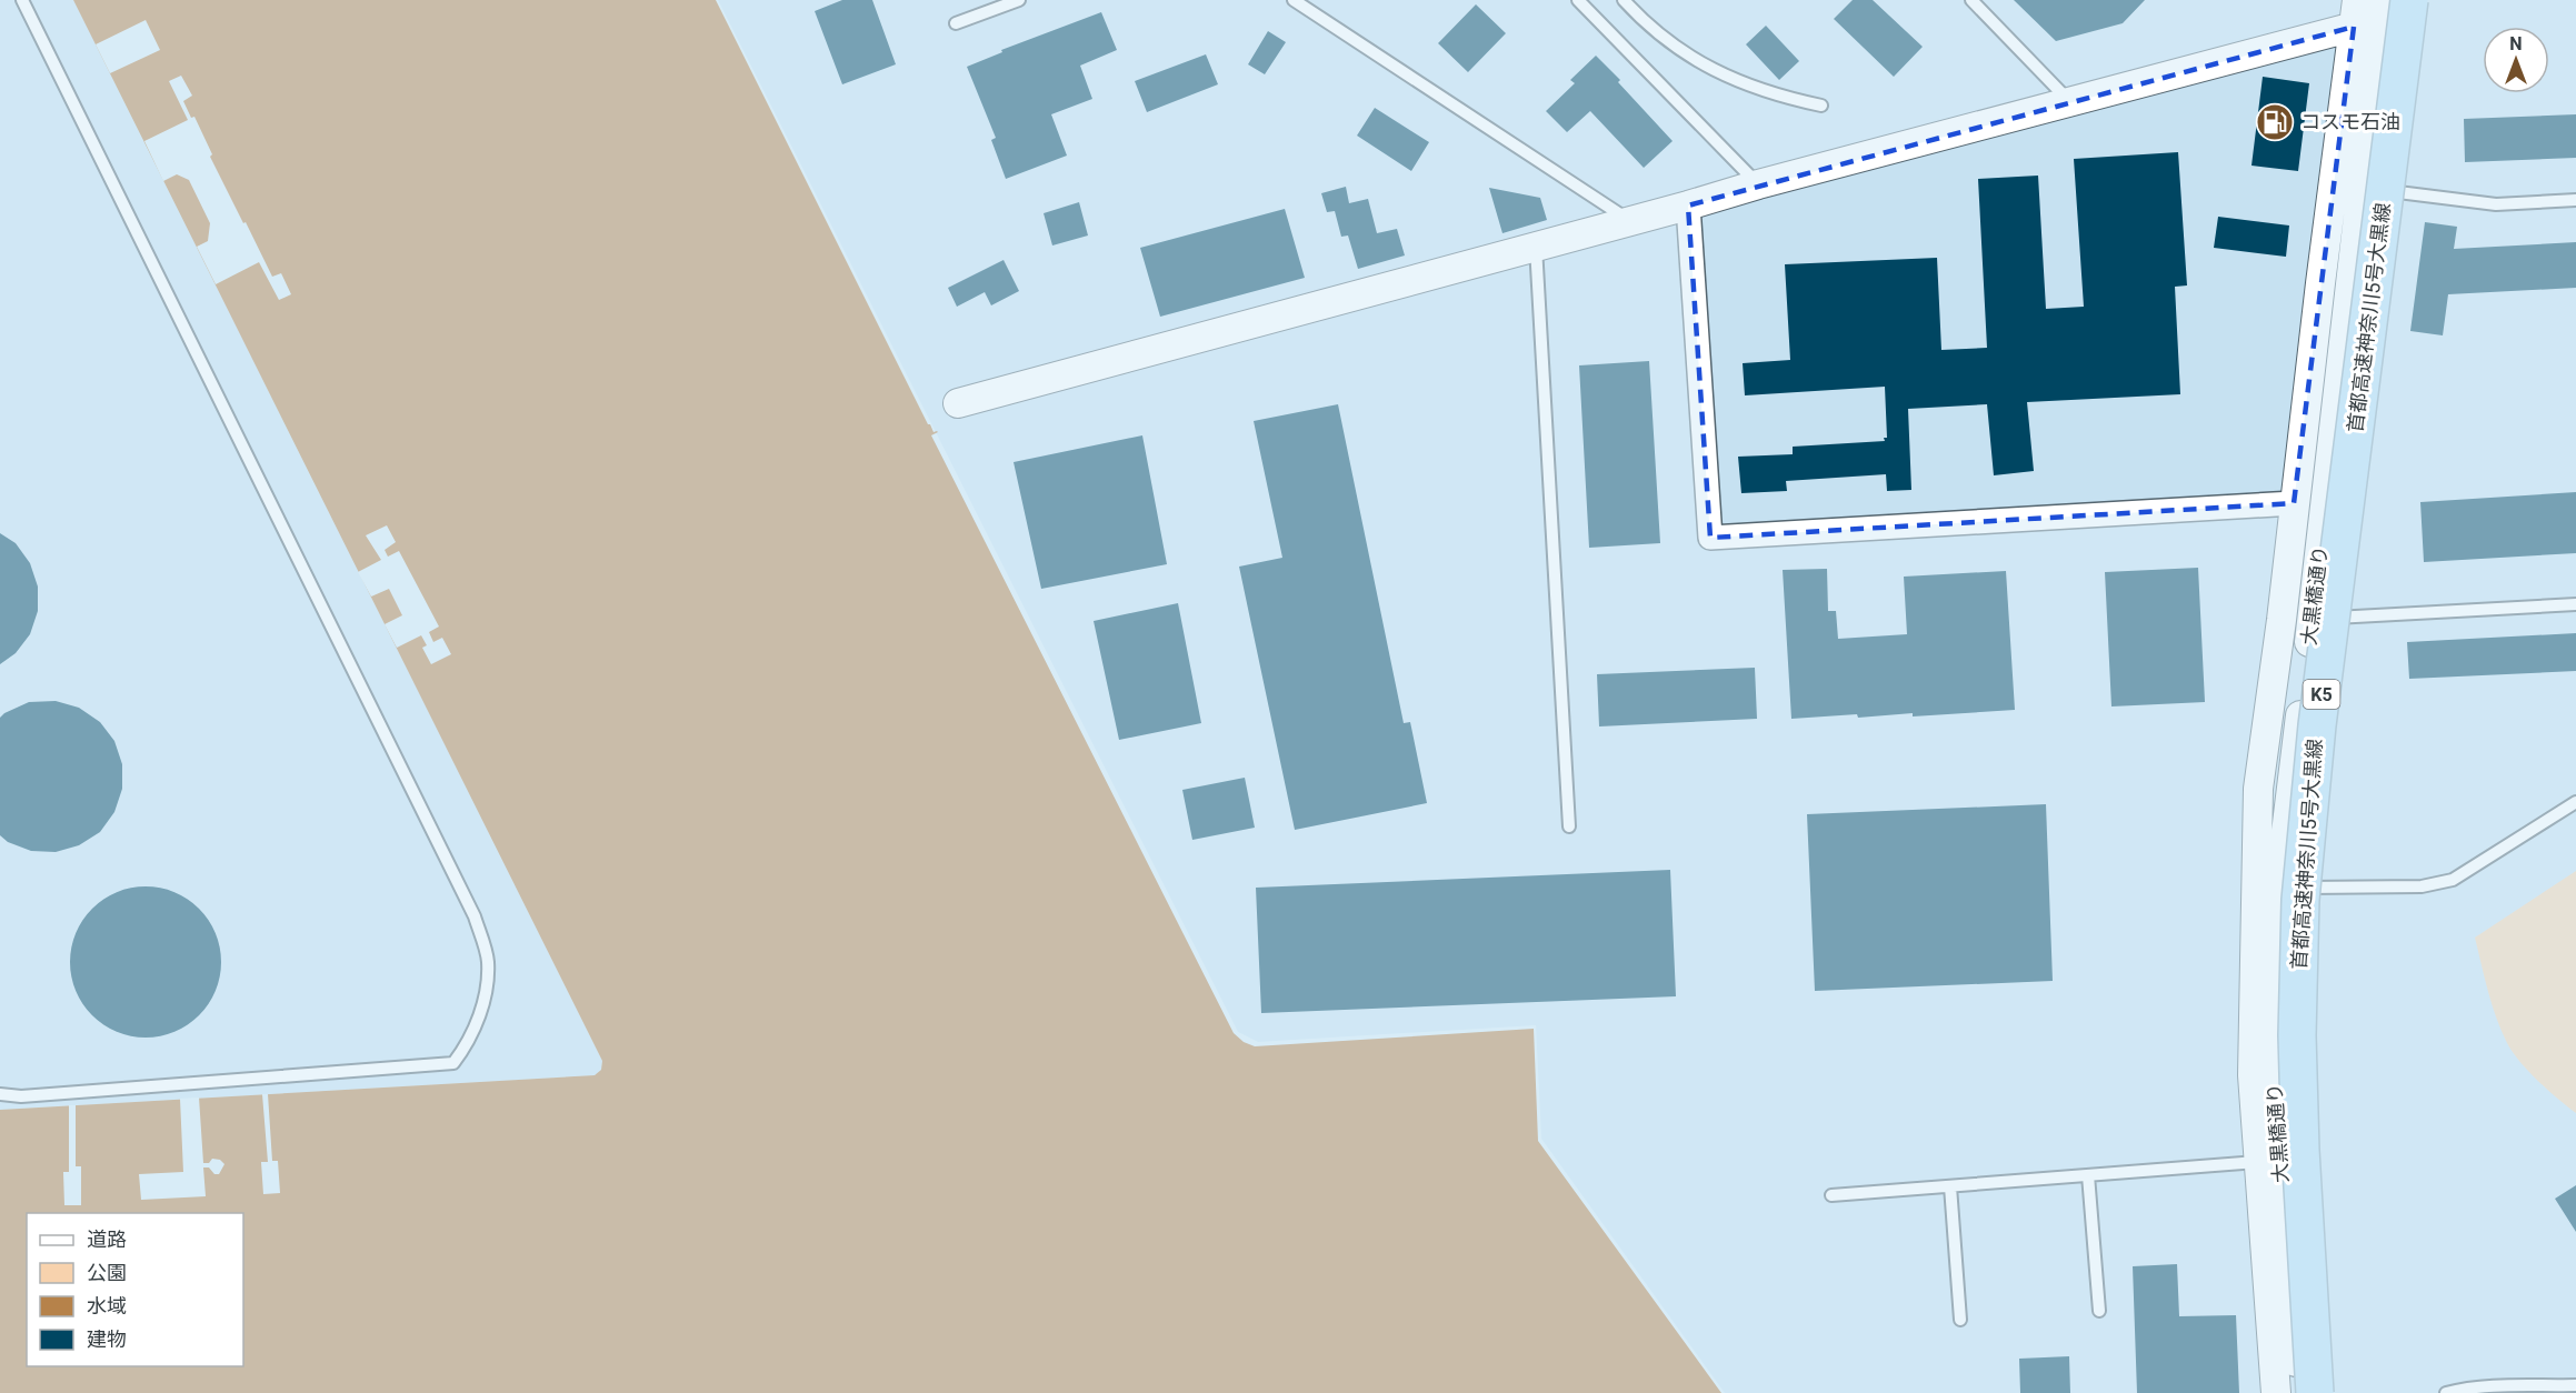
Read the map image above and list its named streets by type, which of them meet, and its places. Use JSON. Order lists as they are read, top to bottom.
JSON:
{
  "streets": {
    "highway": ["首都高速神奈川5号大黒線", "K5"],
    "street": ["大黒橋通り"]
  },
  "places": {
    "fuel station": ["コスモ石油"]
  },
  "legend": [
    "道路",
    "公園",
    "水域",
    "建物"
  ],
  "north": "top"
}
